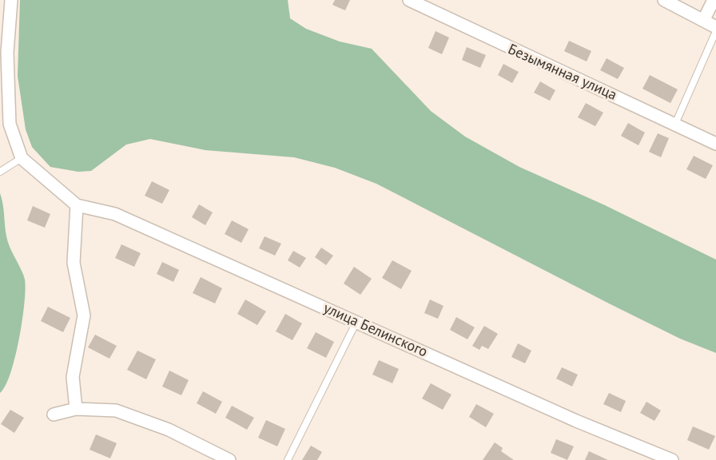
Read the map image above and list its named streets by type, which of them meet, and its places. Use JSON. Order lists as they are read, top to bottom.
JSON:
{
  "streets": {
    "street": ["Безымянная улица", "улица Белинского"]
  }
}
